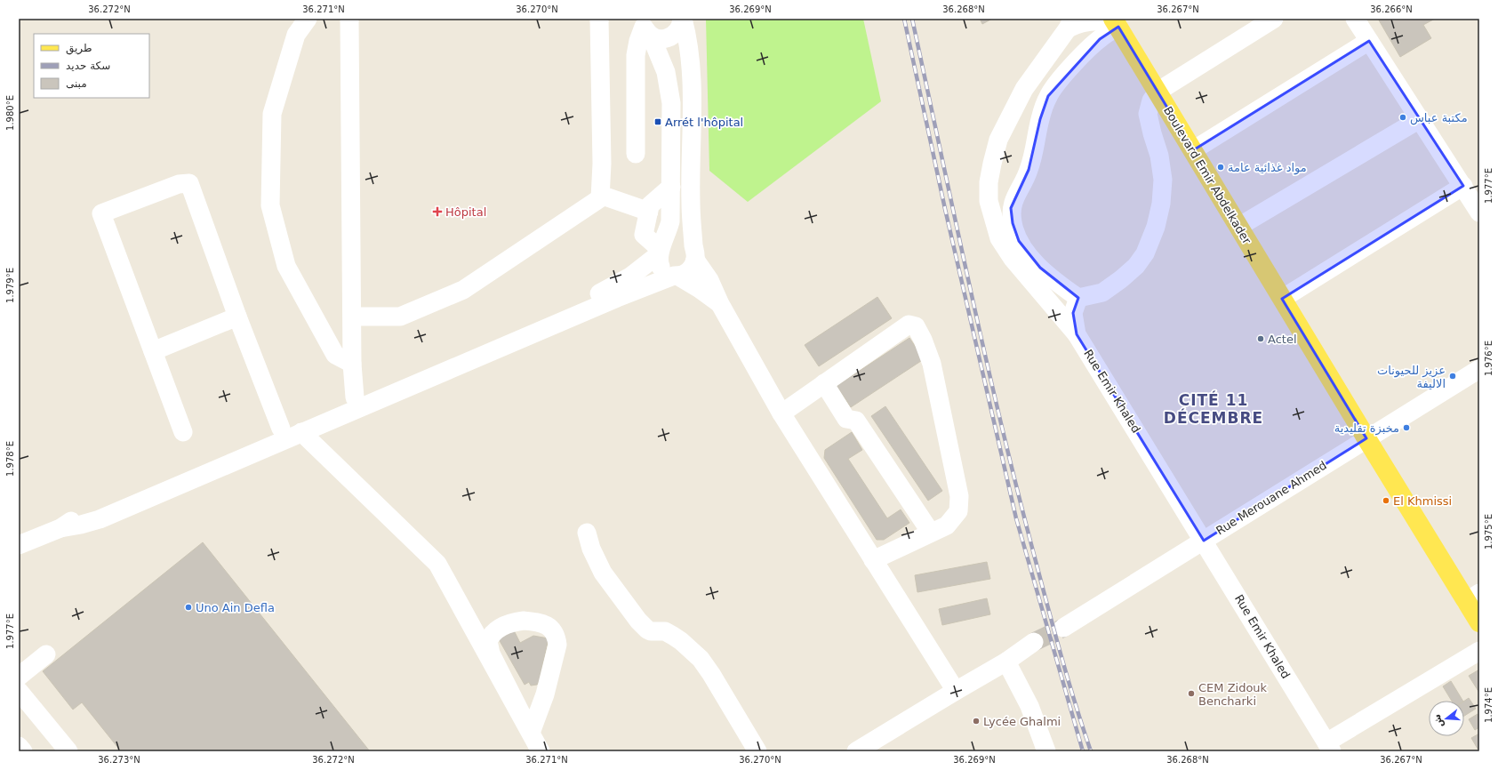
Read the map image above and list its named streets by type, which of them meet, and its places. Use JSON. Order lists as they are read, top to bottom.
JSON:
{
  "streets": {
    "main road": ["Boulevard Emir Abdelkader"],
    "street": ["Rue Emir Khaled", "Rue Merouane Ahmed"]
  },
  "crossings": [
    ["Boulevard Emir Abdelkader", "Rue Merouane Ahmed"],
    ["Rue Emir Khaled", "Rue Merouane Ahmed"]
  ],
  "districts": ["CITÉ 11 DÉCEMBRE"],
  "places": {
    "other": [
      "مكتبة عباس",
      "مواد غذائية عامة",
      "Actel",
      "عزيز للحيونات الاليفة",
      "مخبزة تقليدية",
      "El Khmissi",
      "Uno Ain Defla",
      "CEM Zidouk Bencharki",
      "Lycée Ghalmi"
    ],
    "transit": ["Arrét l'hôpital"],
    "health": ["Hôpital"]
  },
  "legend": ["طريق", "سكة حديد", "مبنى"],
  "north": "left",
  "coordinates": [
    "36.272°N",
    "36.271°N",
    "36.270°N",
    "36.269°N",
    "36.268°N",
    "36.267°N",
    "36.266°N",
    "1.980°E",
    "1.977°E",
    "1.979°E",
    "1.976°E",
    "1.978°E",
    "1.975°E",
    "1.974°E",
    "36.273°N"
  ]
}
